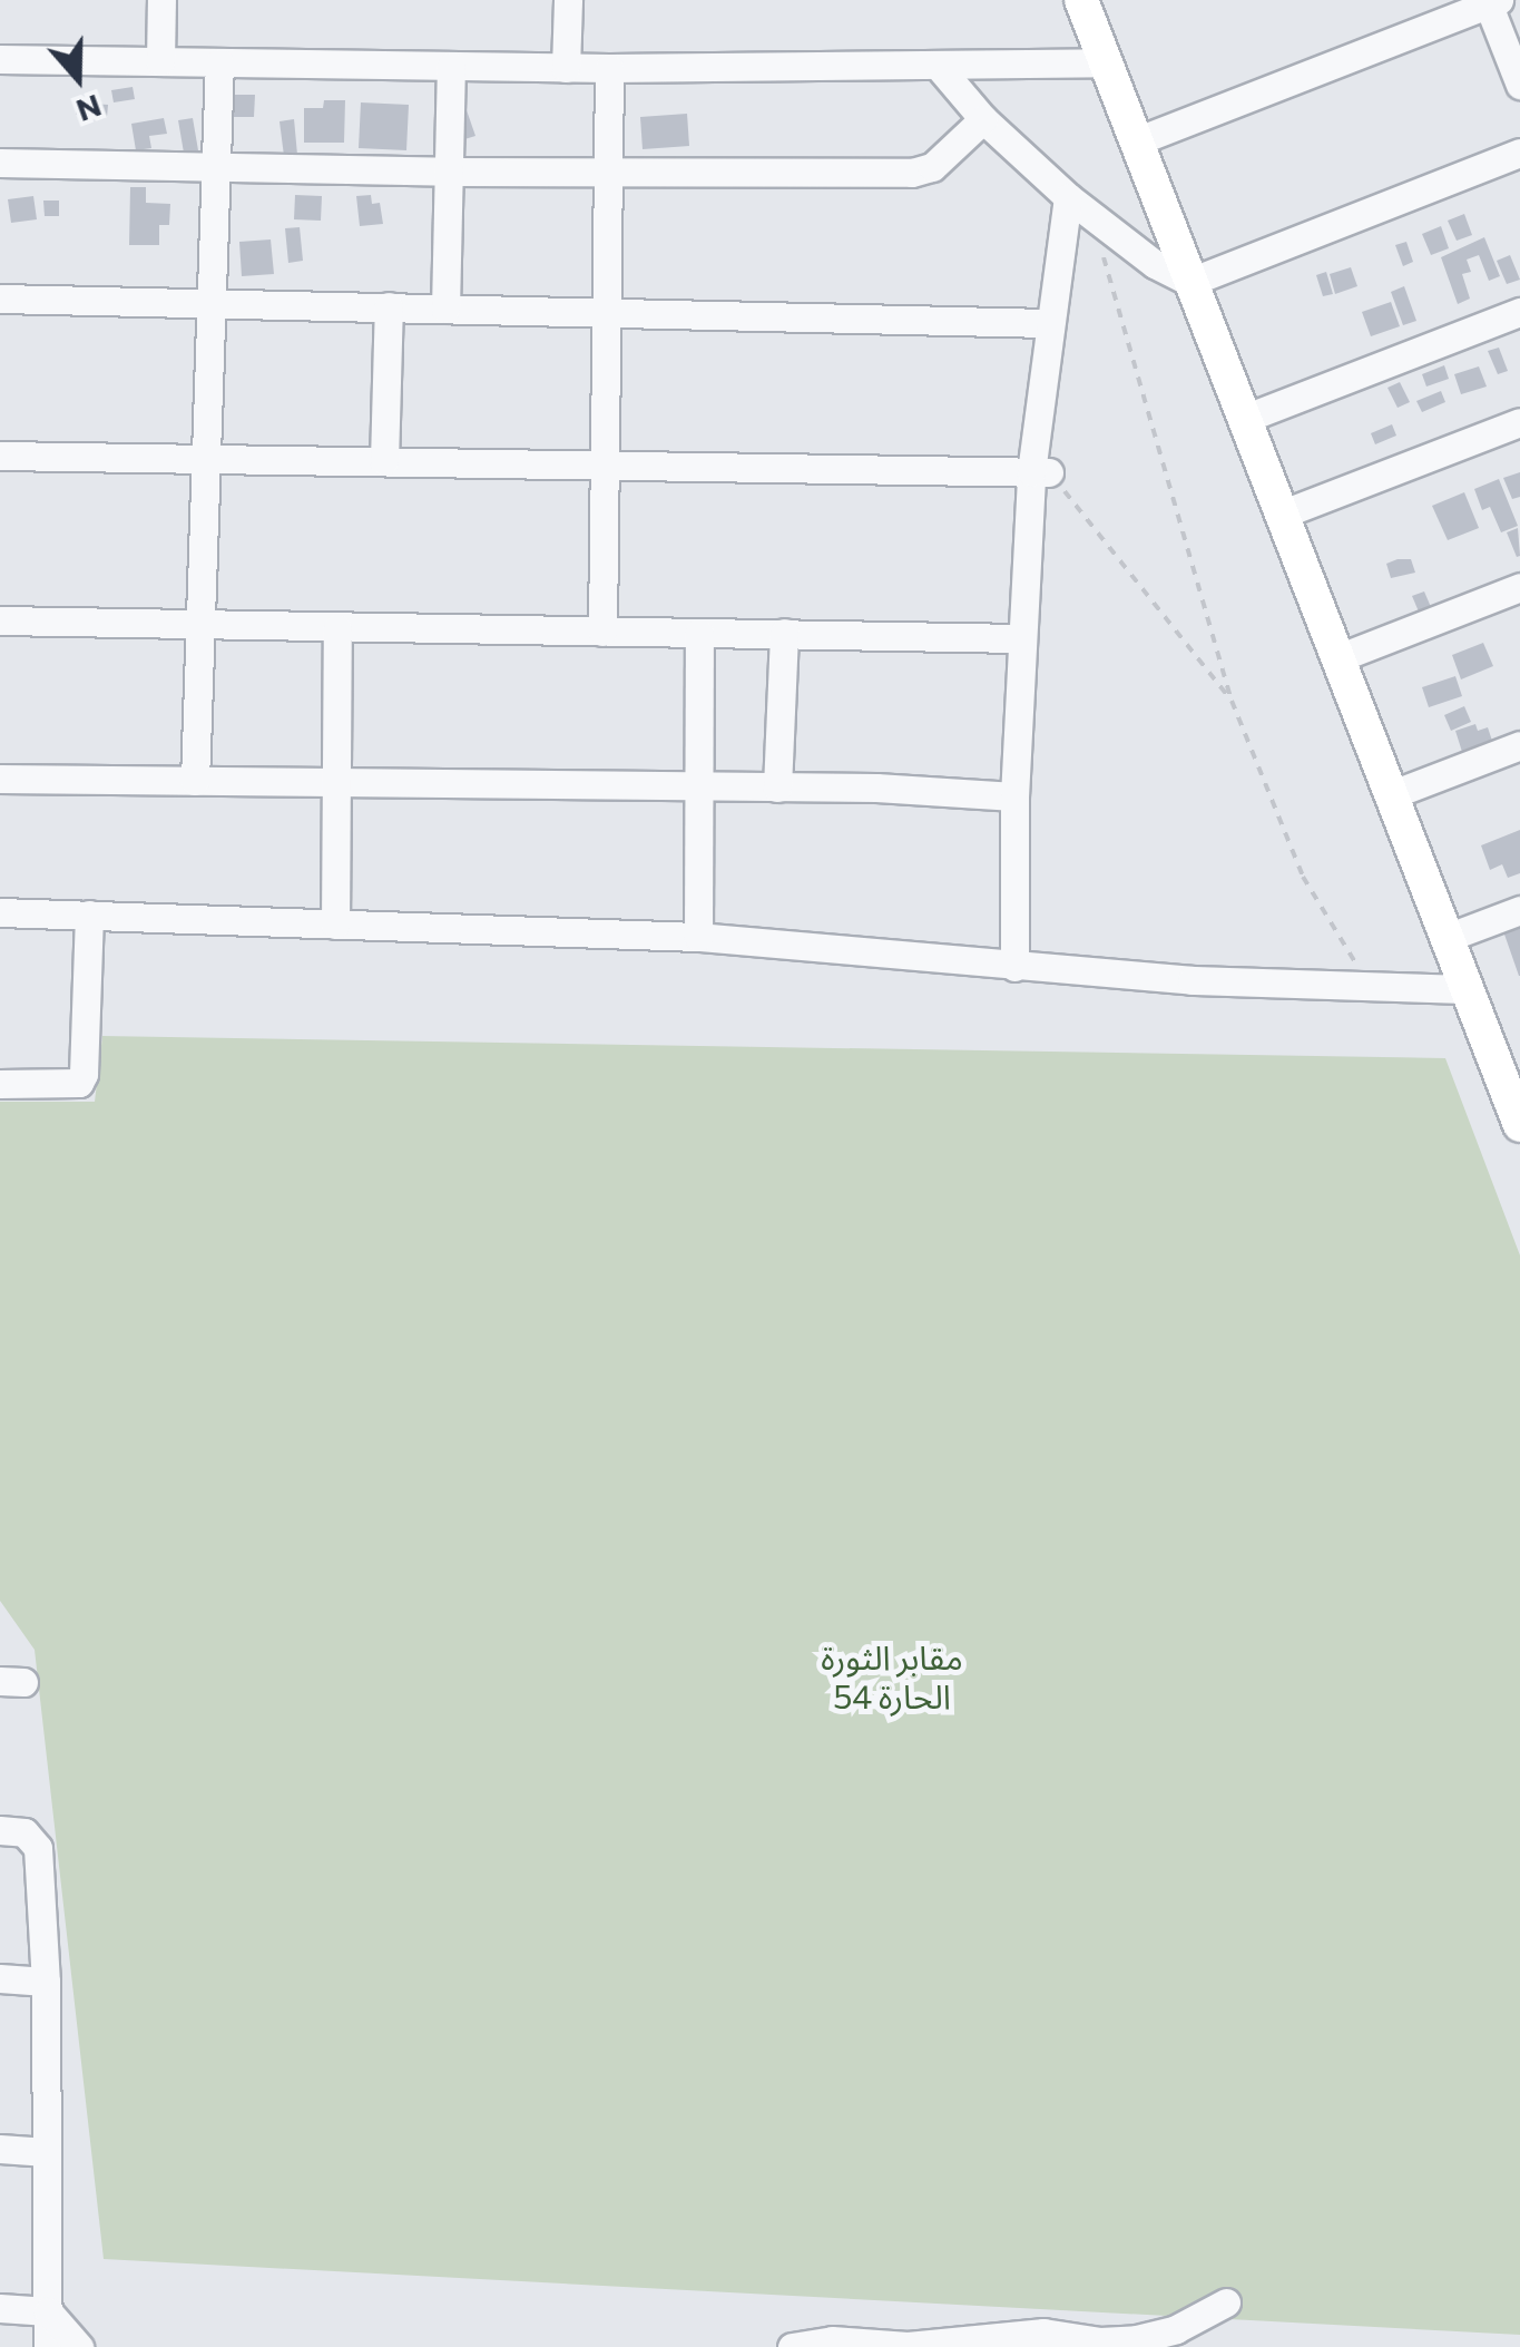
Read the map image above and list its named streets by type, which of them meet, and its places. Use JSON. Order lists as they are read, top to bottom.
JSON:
{
  "parks": ["مقابر الثورة الحارة 54"],
  "north": "bottom"
}
